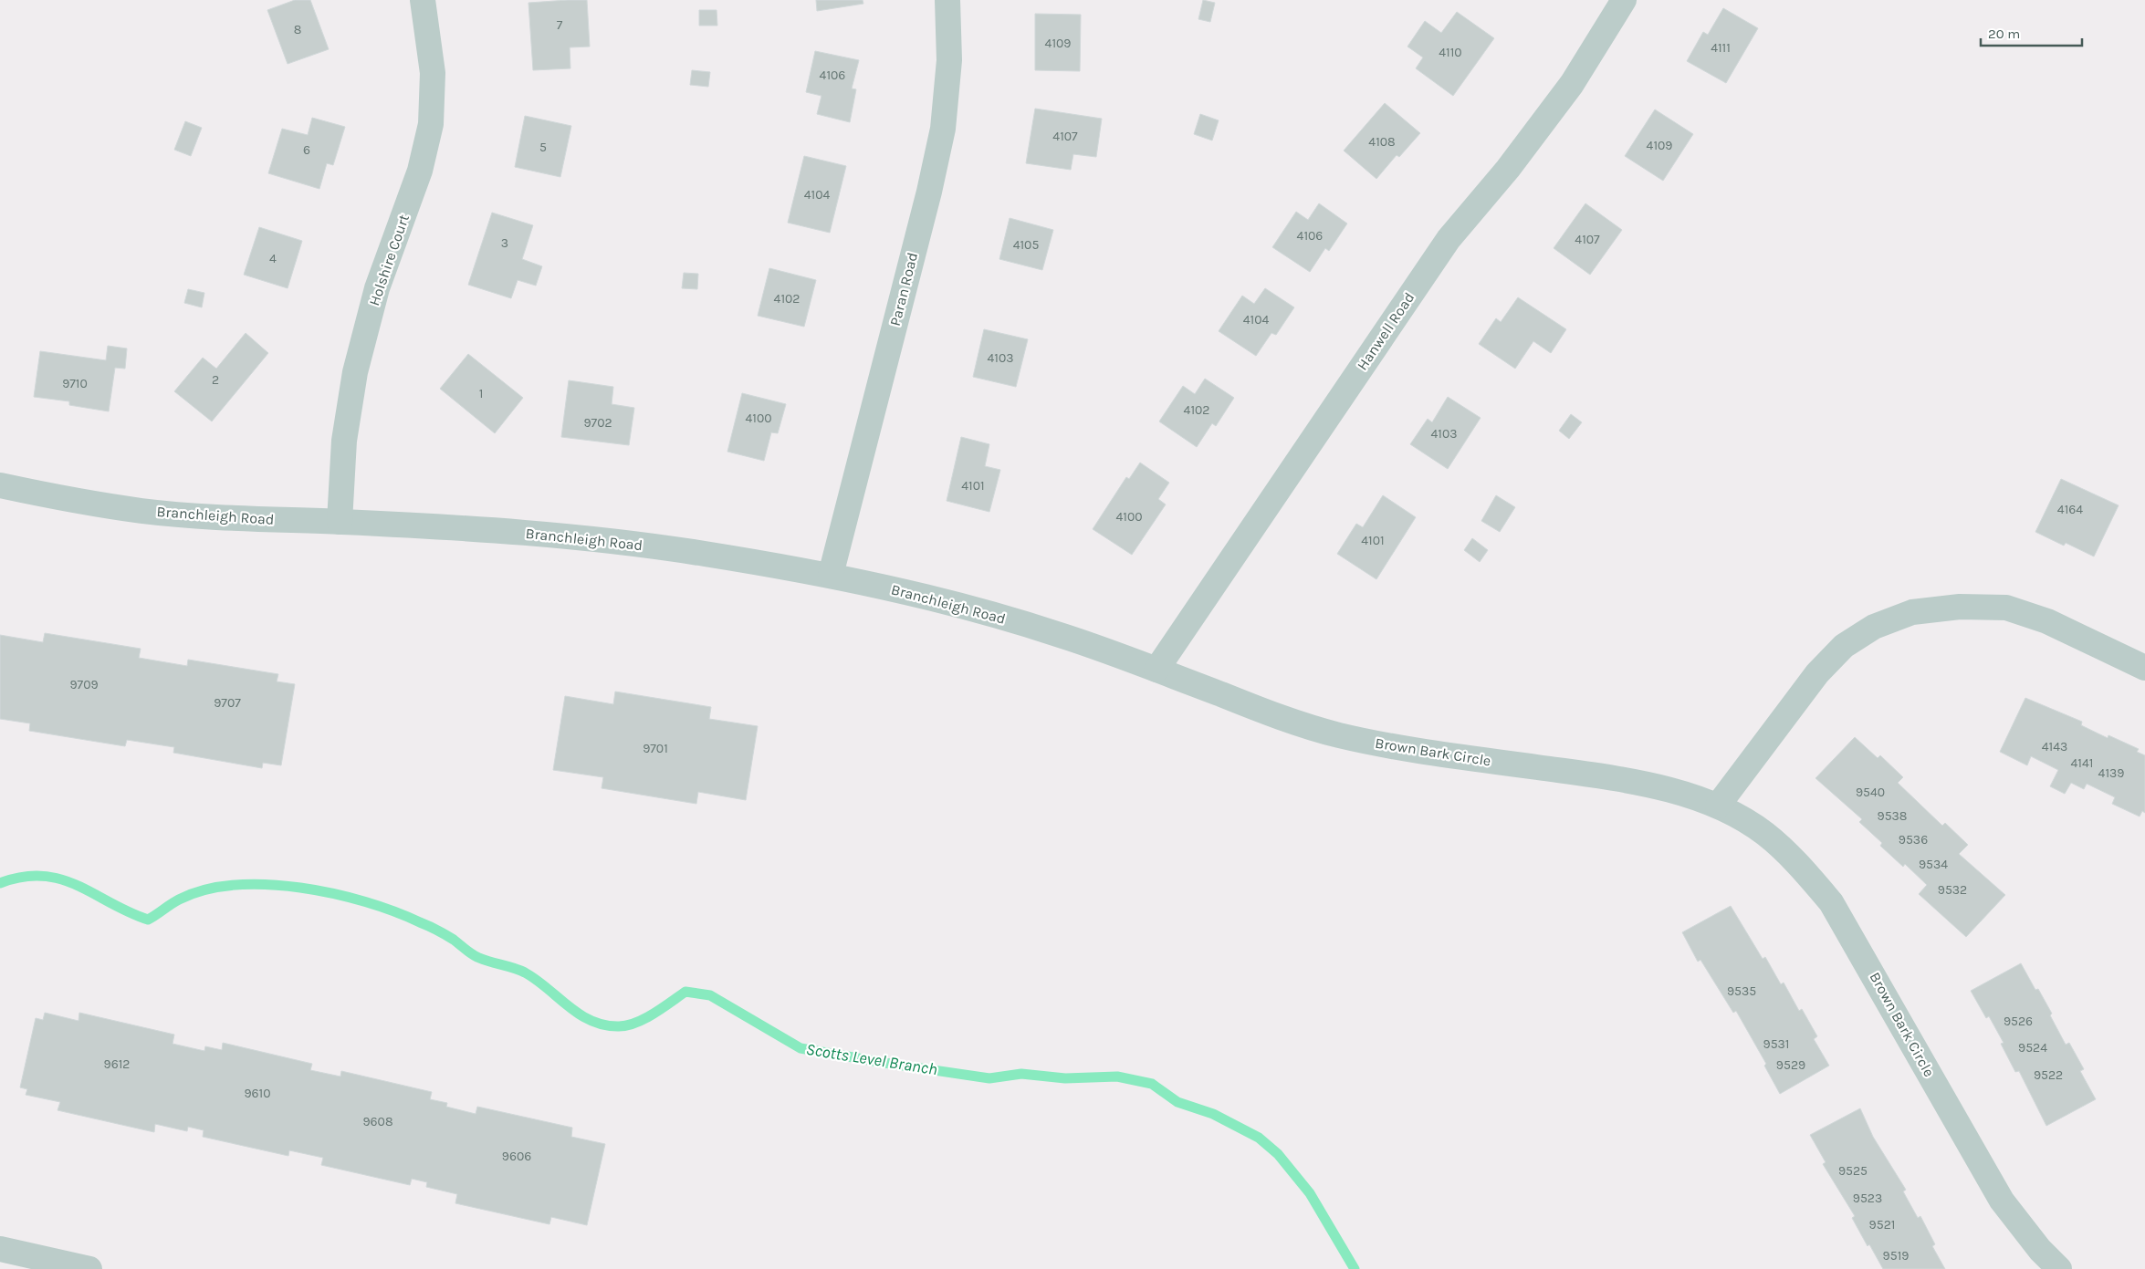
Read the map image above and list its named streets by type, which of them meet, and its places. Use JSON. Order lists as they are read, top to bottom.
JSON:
{
  "streets": {
    "street": [
      "Holshire Court",
      "Paran Road",
      "Hanwell Road",
      "Branchleigh Road",
      "Brown Bark Circle"
    ]
  },
  "crossings": [
    ["Holshire Court", "Branchleigh Road"],
    ["Paran Road", "Branchleigh Road"],
    ["Hanwell Road", "Branchleigh Road"],
    ["Hanwell Road", "Brown Bark Circle"],
    ["Branchleigh Road", "Brown Bark Circle"]
  ],
  "water": ["Scotts Level Branch"],
  "house_numbers": [
    "7",
    "8",
    "4109",
    "4111",
    "4110",
    "4106",
    "4107",
    "4108",
    "4109",
    "5",
    "6",
    "4104",
    "4106",
    "4107",
    "3",
    "4105",
    "4",
    "4102",
    "4104",
    "4103",
    "2",
    "9710",
    "1",
    "4102",
    "4100",
    "9702",
    "4103",
    "4101",
    "4164",
    "4100",
    "4101",
    "9709",
    "9707",
    "4143",
    "9701",
    "4141",
    "4139",
    "9540",
    "9538",
    "9536",
    "9534",
    "9532",
    "9535",
    "9526",
    "9531",
    "9524",
    "9612",
    "9529",
    "9522",
    "9610",
    "9608",
    "9606",
    "9525",
    "9523",
    "9521",
    "9519"
  ],
  "scale_bar": "20 m"
}
